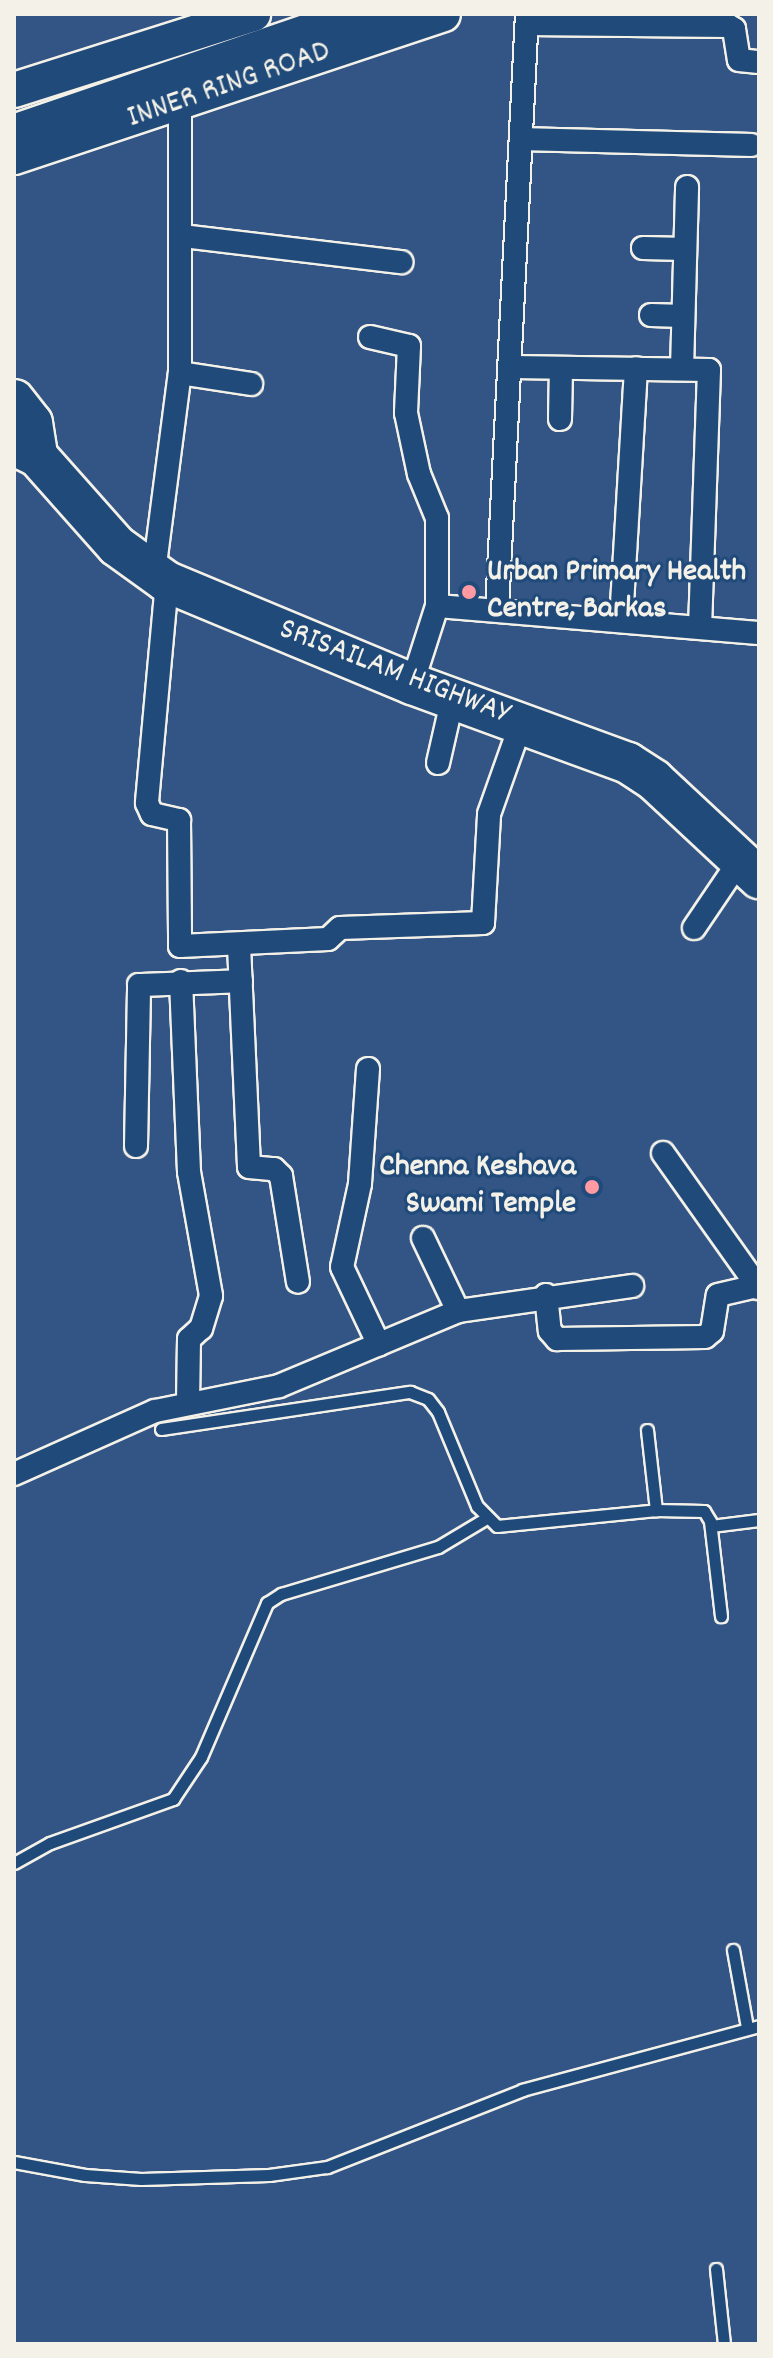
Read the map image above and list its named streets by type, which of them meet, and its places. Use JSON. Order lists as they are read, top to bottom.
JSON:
{
  "streets": {
    "highway": ["SRISAILAM HIGHWAY"],
    "main road": ["INNER RING ROAD"]
  },
  "places": ["Urban Primary Health Centre, Barkas", "Chenna Keshava Swami Temple"]
}
